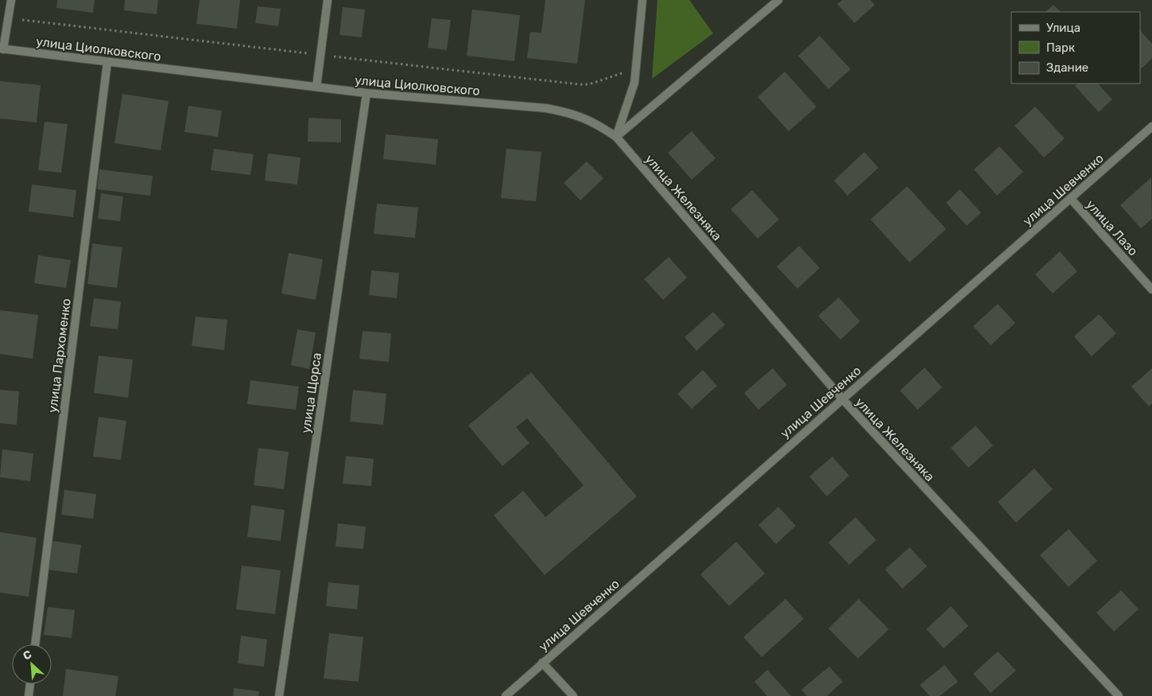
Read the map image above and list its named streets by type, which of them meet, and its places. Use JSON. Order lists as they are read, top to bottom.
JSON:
{
  "streets": {
    "street": [
      "улица Циолковского",
      "улица Шевченко",
      "улица Железняка",
      "улица Лазо",
      "улица Пархоменко",
      "улица Щорса"
    ]
  },
  "crossings": [
    ["улица Циолковского", "улица Железняка"],
    ["улица Циолковского", "улица Пархоменко"],
    ["улица Циолковского", "улица Щорса"],
    ["улица Шевченко", "улица Железняка"],
    ["улица Шевченко", "улица Лазо"]
  ],
  "legend": ["Улица", "Парк", "Здание"],
  "north": "top left"
}
